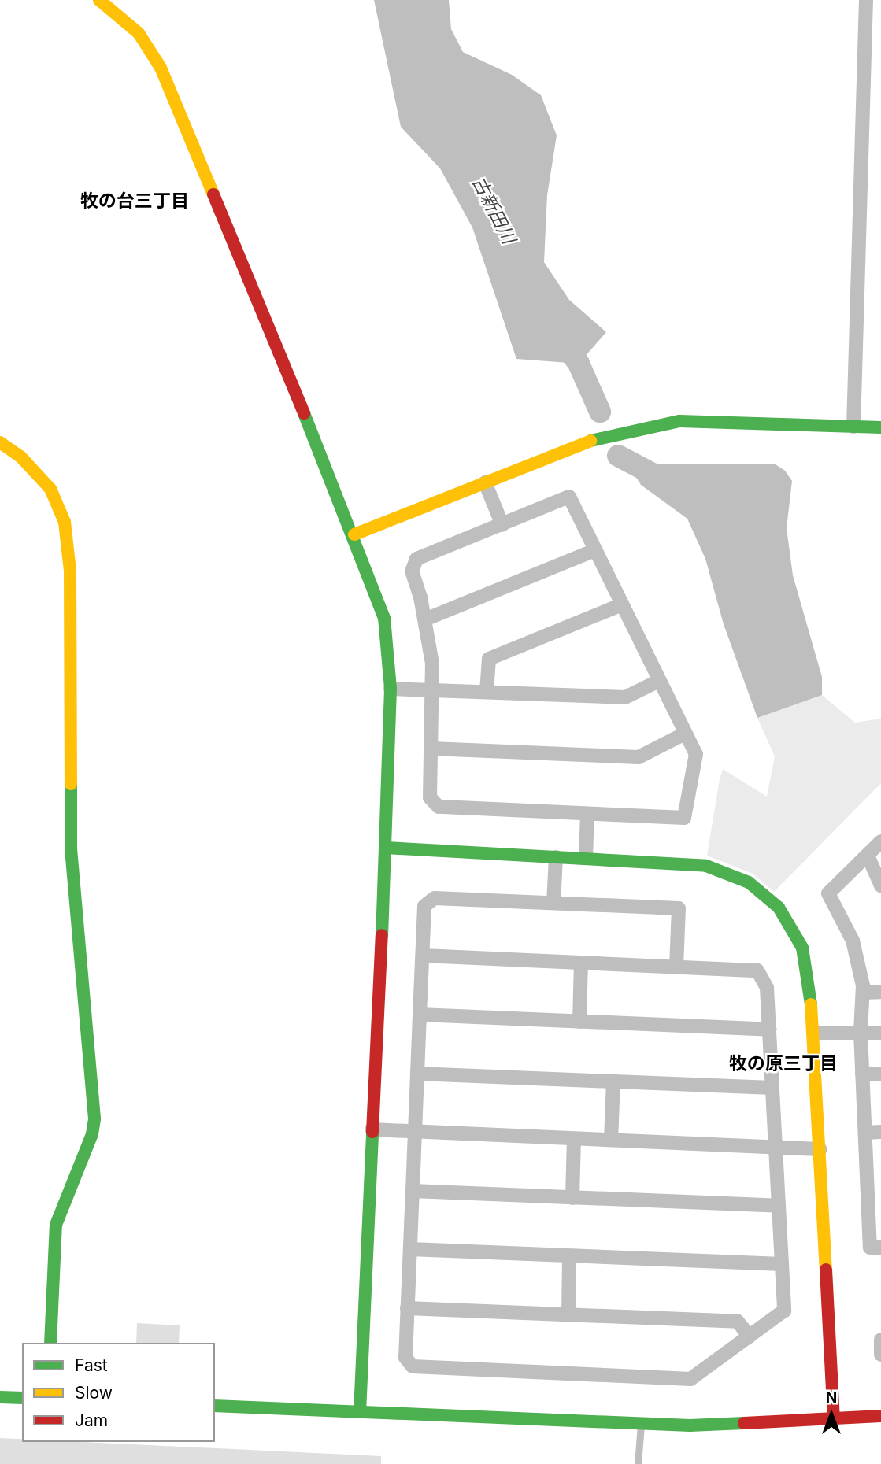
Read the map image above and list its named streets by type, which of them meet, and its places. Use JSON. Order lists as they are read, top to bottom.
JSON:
{
  "districts": ["牧の台三丁目", "牧の原三丁目"],
  "water": ["古新田川"],
  "legend": ["Fast", "Slow", "Jam"],
  "north": "top"
}
